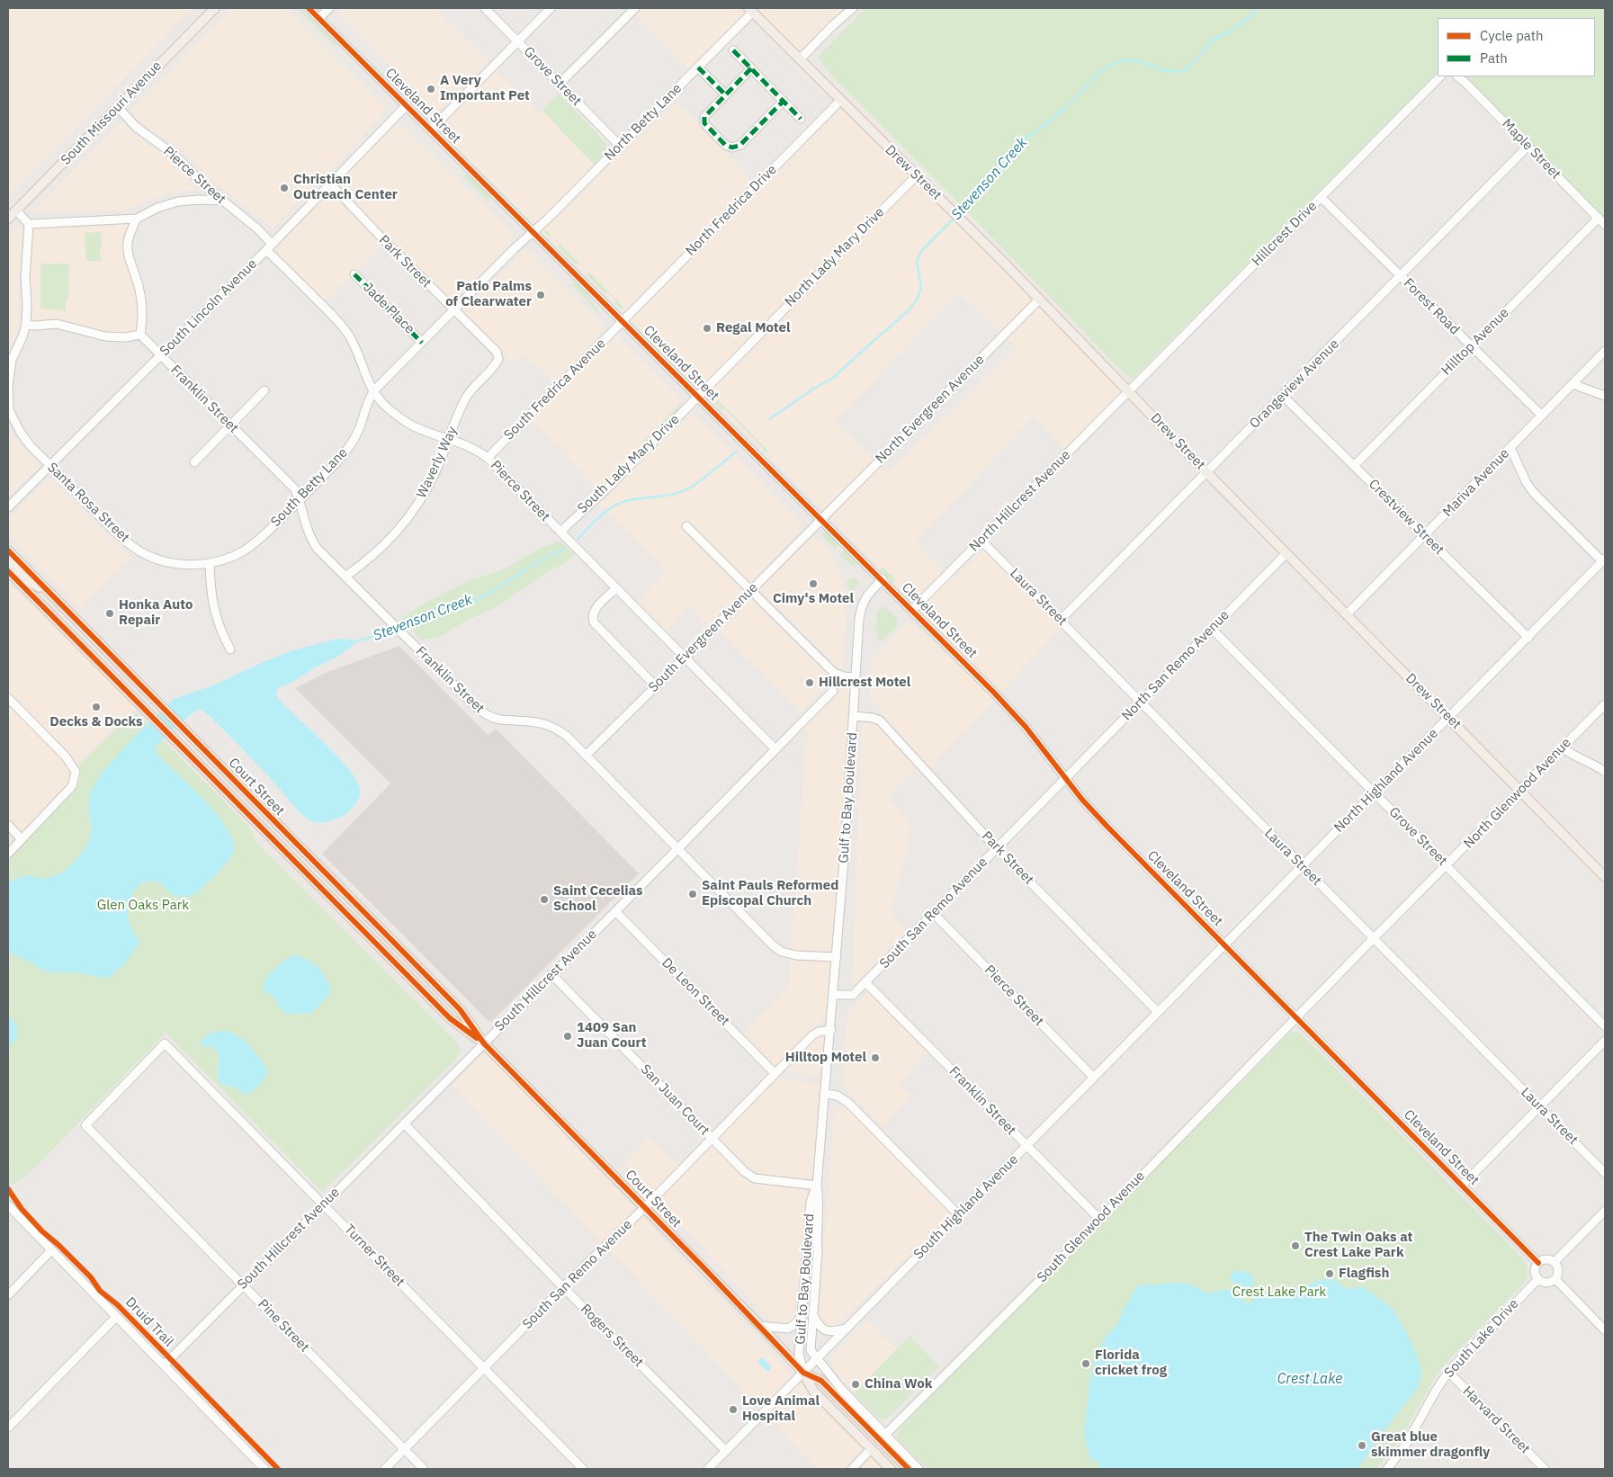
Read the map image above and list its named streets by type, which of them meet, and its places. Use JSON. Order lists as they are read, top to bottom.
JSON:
{
  "streets": {
    "main road": [
      "South Missouri Avenue",
      "Drew Street",
      "Court Street",
      "Gulf to Bay Boulevard"
    ],
    "street": [
      "Grove Street",
      "Cleveland Street",
      "North Betty Lane",
      "Maple Street",
      "Pierce Street",
      "North Fredrica Drive",
      "Hillcrest Drive",
      "North Lady Mary Drive",
      "Park Street",
      "Forest Road",
      "South Lincoln Avenue",
      "Jade Place",
      "Hilltop Avenue",
      "Orangeview Avenue",
      "South Fredrica Avenue",
      "Franklin Street",
      "North Evergreen Avenue",
      "Waverly Way",
      "South Lady Mary Drive",
      "Mariva Avenue",
      "South Betty Lane",
      "North Hillcrest Avenue",
      "Santa Rosa Street",
      "Crestview Street",
      "Laura Street",
      "South Evergreen Avenue",
      "North San Remo Avenue",
      "North Highland Avenue",
      "North Glenwood Avenue",
      "South San Remo Avenue",
      "South Hillcrest Avenue",
      "De Leon Street",
      "San Juan Court",
      "South Highland Avenue",
      "South Glenwood Avenue",
      "Turner Street",
      "Pine Street",
      "Rogers Street",
      "South Lake Drive",
      "Harvard Street"
    ],
    "cycle path": ["Druid Trail"]
  },
  "crossings": [
    ["Grove Street", "North Betty Lane"],
    ["Grove Street", "North San Remo Avenue"],
    ["Grove Street", "North Highland Avenue"],
    ["Grove Street", "North Glenwood Avenue"],
    ["Cleveland Street", "North Betty Lane"],
    ["Cleveland Street", "North Fredrica Drive"],
    ["Cleveland Street", "North Lady Mary Drive"],
    ["Cleveland Street", "South Lincoln Avenue"],
    ["Cleveland Street", "South Fredrica Avenue"],
    ["Cleveland Street", "North Evergreen Avenue"],
    ["Cleveland Street", "South Lady Mary Drive"],
    ["Cleveland Street", "South Betty Lane"],
    ["Cleveland Street", "North Hillcrest Avenue"],
    ["Cleveland Street", "South Evergreen Avenue"],
    ["Cleveland Street", "North San Remo Avenue"],
    ["Cleveland Street", "North Highland Avenue"],
    ["Cleveland Street", "North Glenwood Avenue"],
    ["Cleveland Street", "Gulf to Bay Boulevard"],
    ["Cleveland Street", "South San Remo Avenue"],
    ["Cleveland Street", "South Highland Avenue"],
    ["Cleveland Street", "South Glenwood Avenue"],
    ["Cleveland Street", "South Lake Drive"],
    ["South Missouri Avenue", "Pierce Street"],
    ["North Betty Lane", "Drew Street"],
    ["North Betty Lane", "South Betty Lane"],
    ["Maple Street", "Hilltop Avenue"],
    ["Maple Street", "Orangeview Avenue"],
    ["Drew Street", "North Fredrica Drive"],
    ["Drew Street", "Hillcrest Drive"],
    ["Drew Street", "North Lady Mary Drive"],
    ["Drew Street", "Orangeview Avenue"],
    ["Drew Street", "North Evergreen Avenue"],
    ["Drew Street", "Mariva Avenue"],
    ["Drew Street", "North Hillcrest Avenue"],
    ["Drew Street", "North San Remo Avenue"],
    ["Drew Street", "North Highland Avenue"],
    ["Drew Street", "North Glenwood Avenue"],
    ["Pierce Street", "South Lincoln Avenue"],
    ["Pierce Street", "South Fredrica Avenue"],
    ["Pierce Street", "Waverly Way"],
    ["Pierce Street", "South Lady Mary Drive"],
    ["Pierce Street", "South Betty Lane"],
    ["Pierce Street", "South Evergreen Avenue"],
    ["Pierce Street", "South San Remo Avenue"],
    ["Pierce Street", "South Hillcrest Avenue"],
    ["Pierce Street", "South Highland Avenue"],
    ["North Fredrica Drive", "South Fredrica Avenue"],
    ["Hillcrest Drive", "Forest Road"],
    ["Hillcrest Drive", "North Hillcrest Avenue"],
    ["North Lady Mary Drive", "South Lady Mary Drive"],
    ["Park Street", "South Lincoln Avenue"],
    ["Park Street", "Waverly Way"],
    ["Park Street", "South Betty Lane"],
    ["Park Street", "Gulf to Bay Boulevard"],
    ["Park Street", "South San Remo Avenue"],
    ["Park Street", "South Highland Avenue"],
    ["Forest Road", "Hilltop Avenue"],
    ["Forest Road", "Orangeview Avenue"],
    ["Forest Road", "Mariva Avenue"],
    ["South Lincoln Avenue", "Franklin Street"],
    ["South Lincoln Avenue", "Santa Rosa Street"],
    ["Jade Place", "South Betty Lane"],
    ["Hilltop Avenue", "Crestview Street"],
    ["Orangeview Avenue", "Crestview Street"],
    ["Orangeview Avenue", "Laura Street"],
    ["Franklin Street", "Waverly Way"],
    ["Franklin Street", "South Betty Lane"],
    ["Franklin Street", "South Evergreen Avenue"],
    ["Franklin Street", "Gulf to Bay Boulevard"],
    ["Franklin Street", "South San Remo Avenue"],
    ["Franklin Street", "South Hillcrest Avenue"],
    ["Franklin Street", "South Highland Avenue"],
    ["Franklin Street", "South Glenwood Avenue"],
    ["North Evergreen Avenue", "South Evergreen Avenue"],
    ["Mariva Avenue", "Crestview Street"],
    ["South Betty Lane", "Santa Rosa Street"],
    ["North Hillcrest Avenue", "Laura Street"],
    ["Crestview Street", "North Highland Avenue"],
    ["Laura Street", "North San Remo Avenue"],
    ["Laura Street", "North Highland Avenue"],
    ["Laura Street", "North Glenwood Avenue"],
    ["North San Remo Avenue", "South San Remo Avenue"],
    ["North Highland Avenue", "South Highland Avenue"],
    ["Court Street", "Gulf to Bay Boulevard"],
    ["Court Street", "South San Remo Avenue"],
    ["Court Street", "South Hillcrest Avenue"],
    ["Court Street", "South Highland Avenue"],
    ["North Glenwood Avenue", "South Glenwood Avenue"],
    ["Gulf to Bay Boulevard", "South San Remo Avenue"],
    ["Gulf to Bay Boulevard", "San Juan Court"],
    ["Gulf to Bay Boulevard", "South Highland Avenue"],
    ["South San Remo Avenue", "De Leon Street"],
    ["South San Remo Avenue", "San Juan Court"],
    ["South San Remo Avenue", "Turner Street"],
    ["South San Remo Avenue", "Pine Street"],
    ["South San Remo Avenue", "Rogers Street"],
    ["South Hillcrest Avenue", "De Leon Street"],
    ["South Hillcrest Avenue", "San Juan Court"],
    ["South Hillcrest Avenue", "Turner Street"],
    ["South Hillcrest Avenue", "Pine Street"],
    ["South Hillcrest Avenue", "Rogers Street"],
    ["South Highland Avenue", "Rogers Street"],
    ["Turner Street", "Pine Street"],
    ["South Lake Drive", "Harvard Street"]
  ],
  "water": ["Stevenson Creek", "Crest Lake"],
  "parks": ["Glen Oaks Park", "Crest Lake Park"],
  "places": [
    "A Very Important Pet",
    "Christian Outreach Center",
    "Patio Palms of Clearwater",
    "Regal Motel",
    "Cimy's Motel",
    "Honka Auto Repair",
    "Hillcrest Motel",
    "Decks & Docks",
    "Saint Pauls Reformed Episcopal Church",
    "Saint Cecelias School",
    "1409 San Juan Court",
    "Hilltop Motel",
    "The Twin Oaks at Crest Lake Park",
    "Flagfish",
    "Florida cricket frog",
    "China Wok",
    "Love Animal Hospital",
    "Great blue skimmer dragonfly"
  ],
  "legend": ["Cycle path", "Path"]
}
